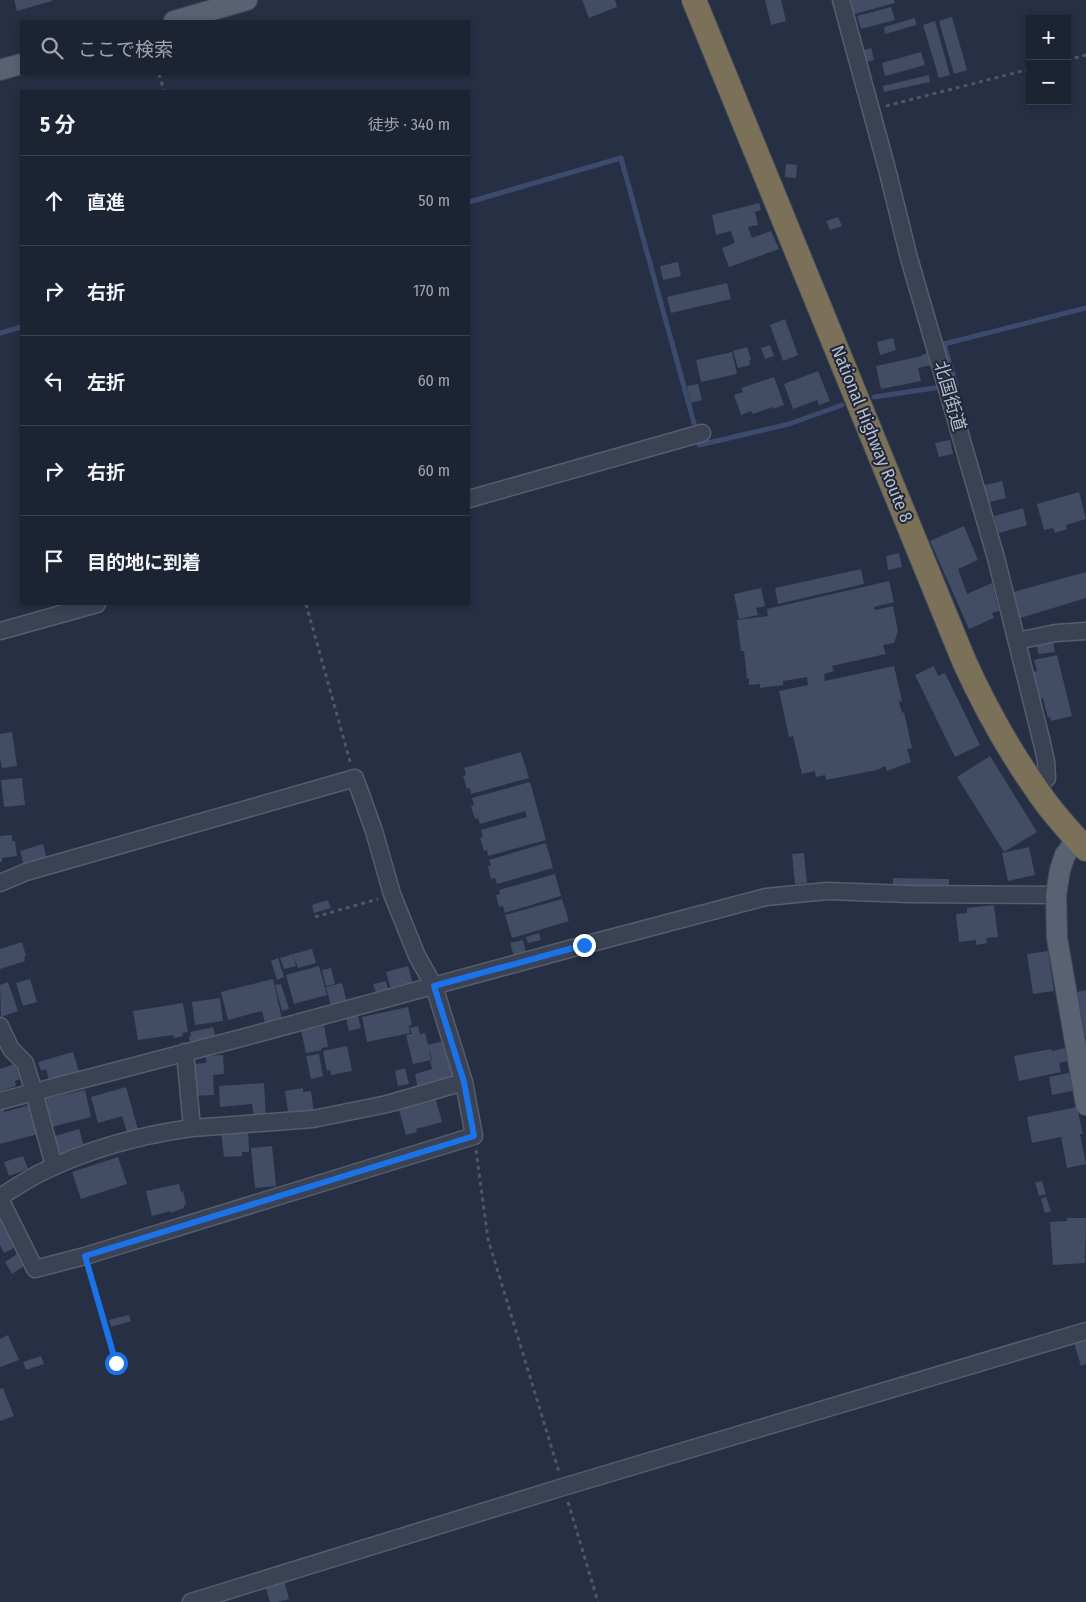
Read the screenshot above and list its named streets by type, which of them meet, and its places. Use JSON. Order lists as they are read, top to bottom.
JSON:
{
  "streets": {
    "highway": ["National Highway Route 8"],
    "street": ["北国街道"]
  },
  "crossings": [
    ["北国街道", "National Highway Route 8"]
  ],
  "page": {
    "map_buttons": ["+", "−"],
    "search": "ここで検索",
    "heading": ["5 分", "徒歩 · 340 m"],
    "list": [
      ["直進", "50 m"],
      ["右折", "170 m"],
      ["左折", "60 m"],
      ["右折", "60 m"],
      "目的地に到着"
    ]
  }
}
